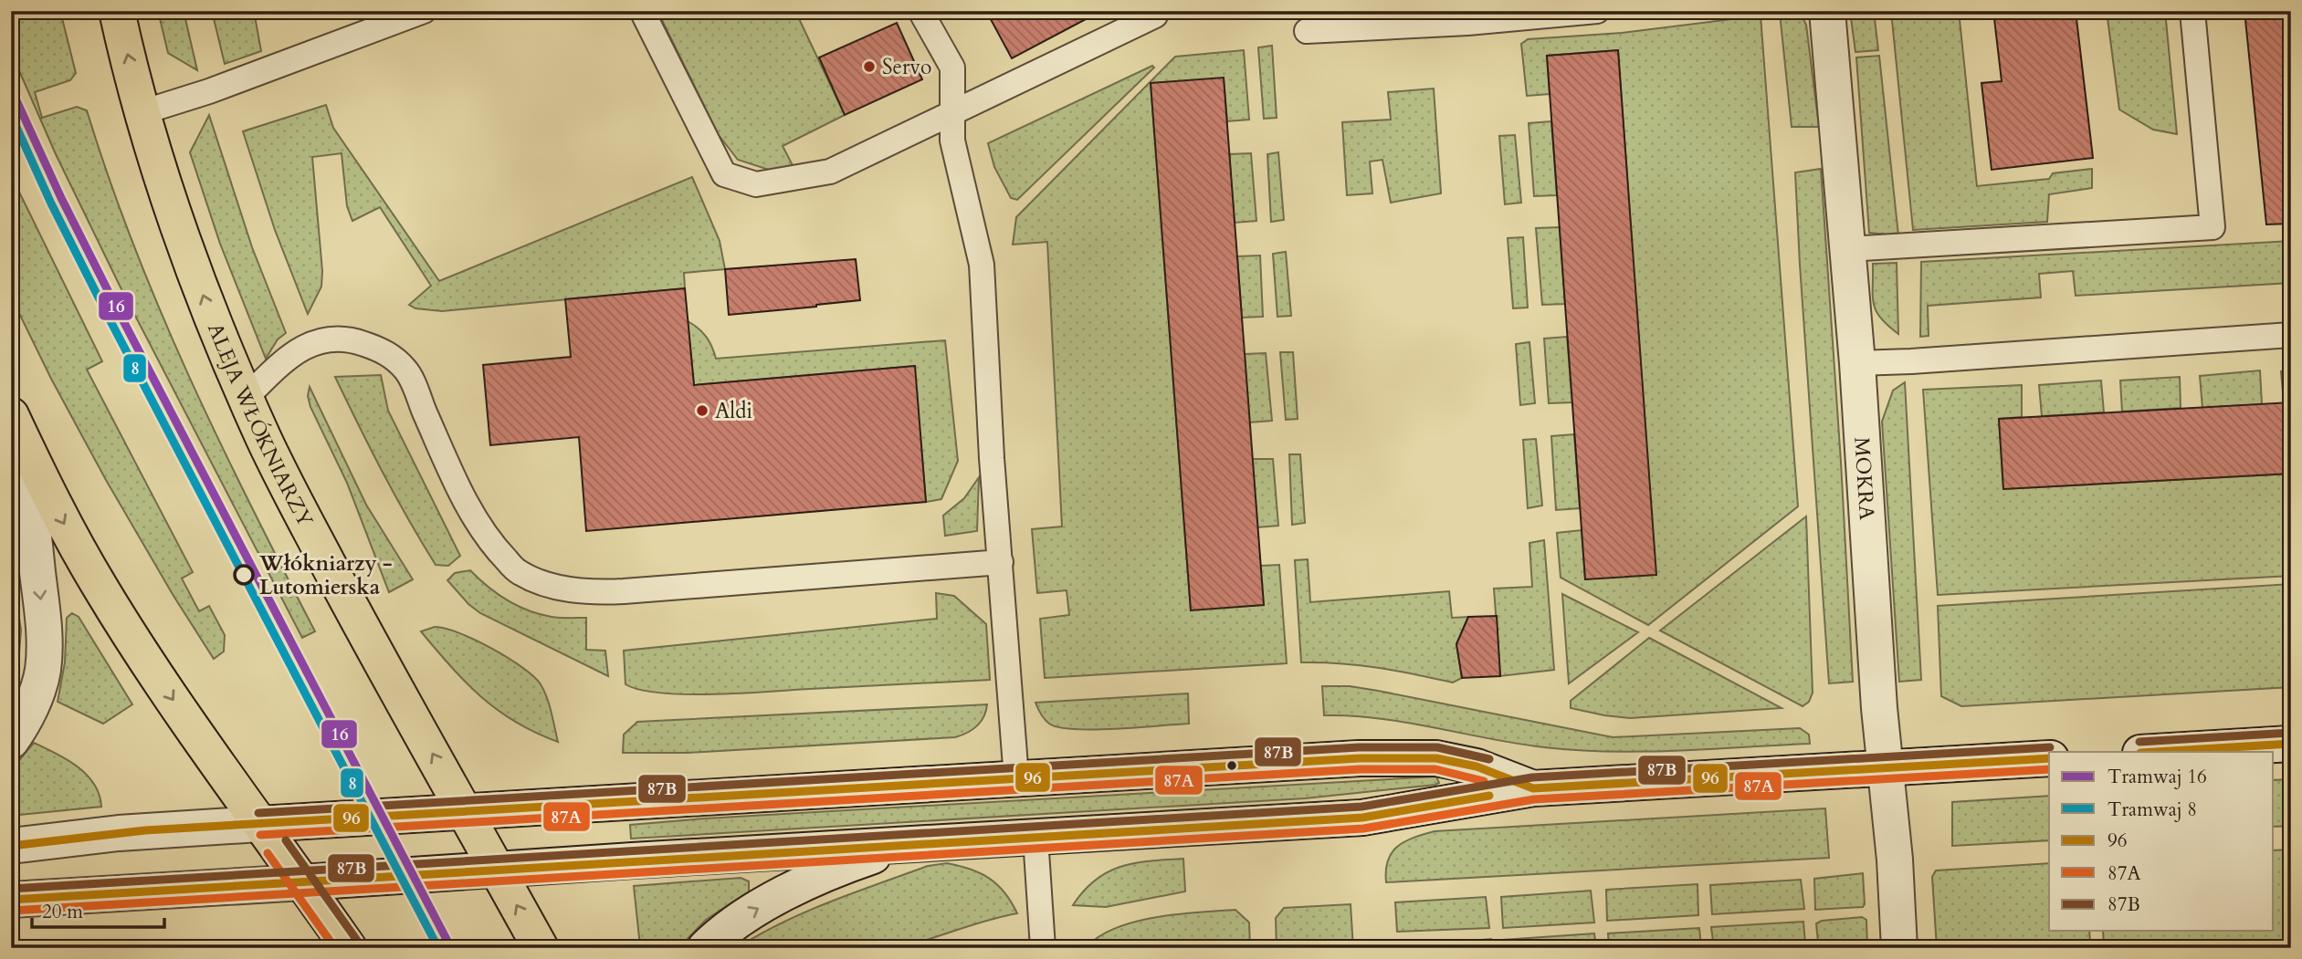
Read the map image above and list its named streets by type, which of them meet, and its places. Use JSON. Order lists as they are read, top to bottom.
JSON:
{
  "streets": {
    "main road": ["ALEJA WŁÓKNIARZY", "MOKRA"]
  },
  "places": ["Servo", "Aldi", "Włókniarzy - Lutomierska"],
  "lines": [
    "tram line 16",
    "tram line 8",
    "transit line 87B",
    "transit line 96",
    "transit line 87A"
  ],
  "legend": [
    "Tramwaj 16",
    "Tramwaj 8",
    "96",
    "87A",
    "87B"
  ],
  "scale_bar": "20 m"
}
